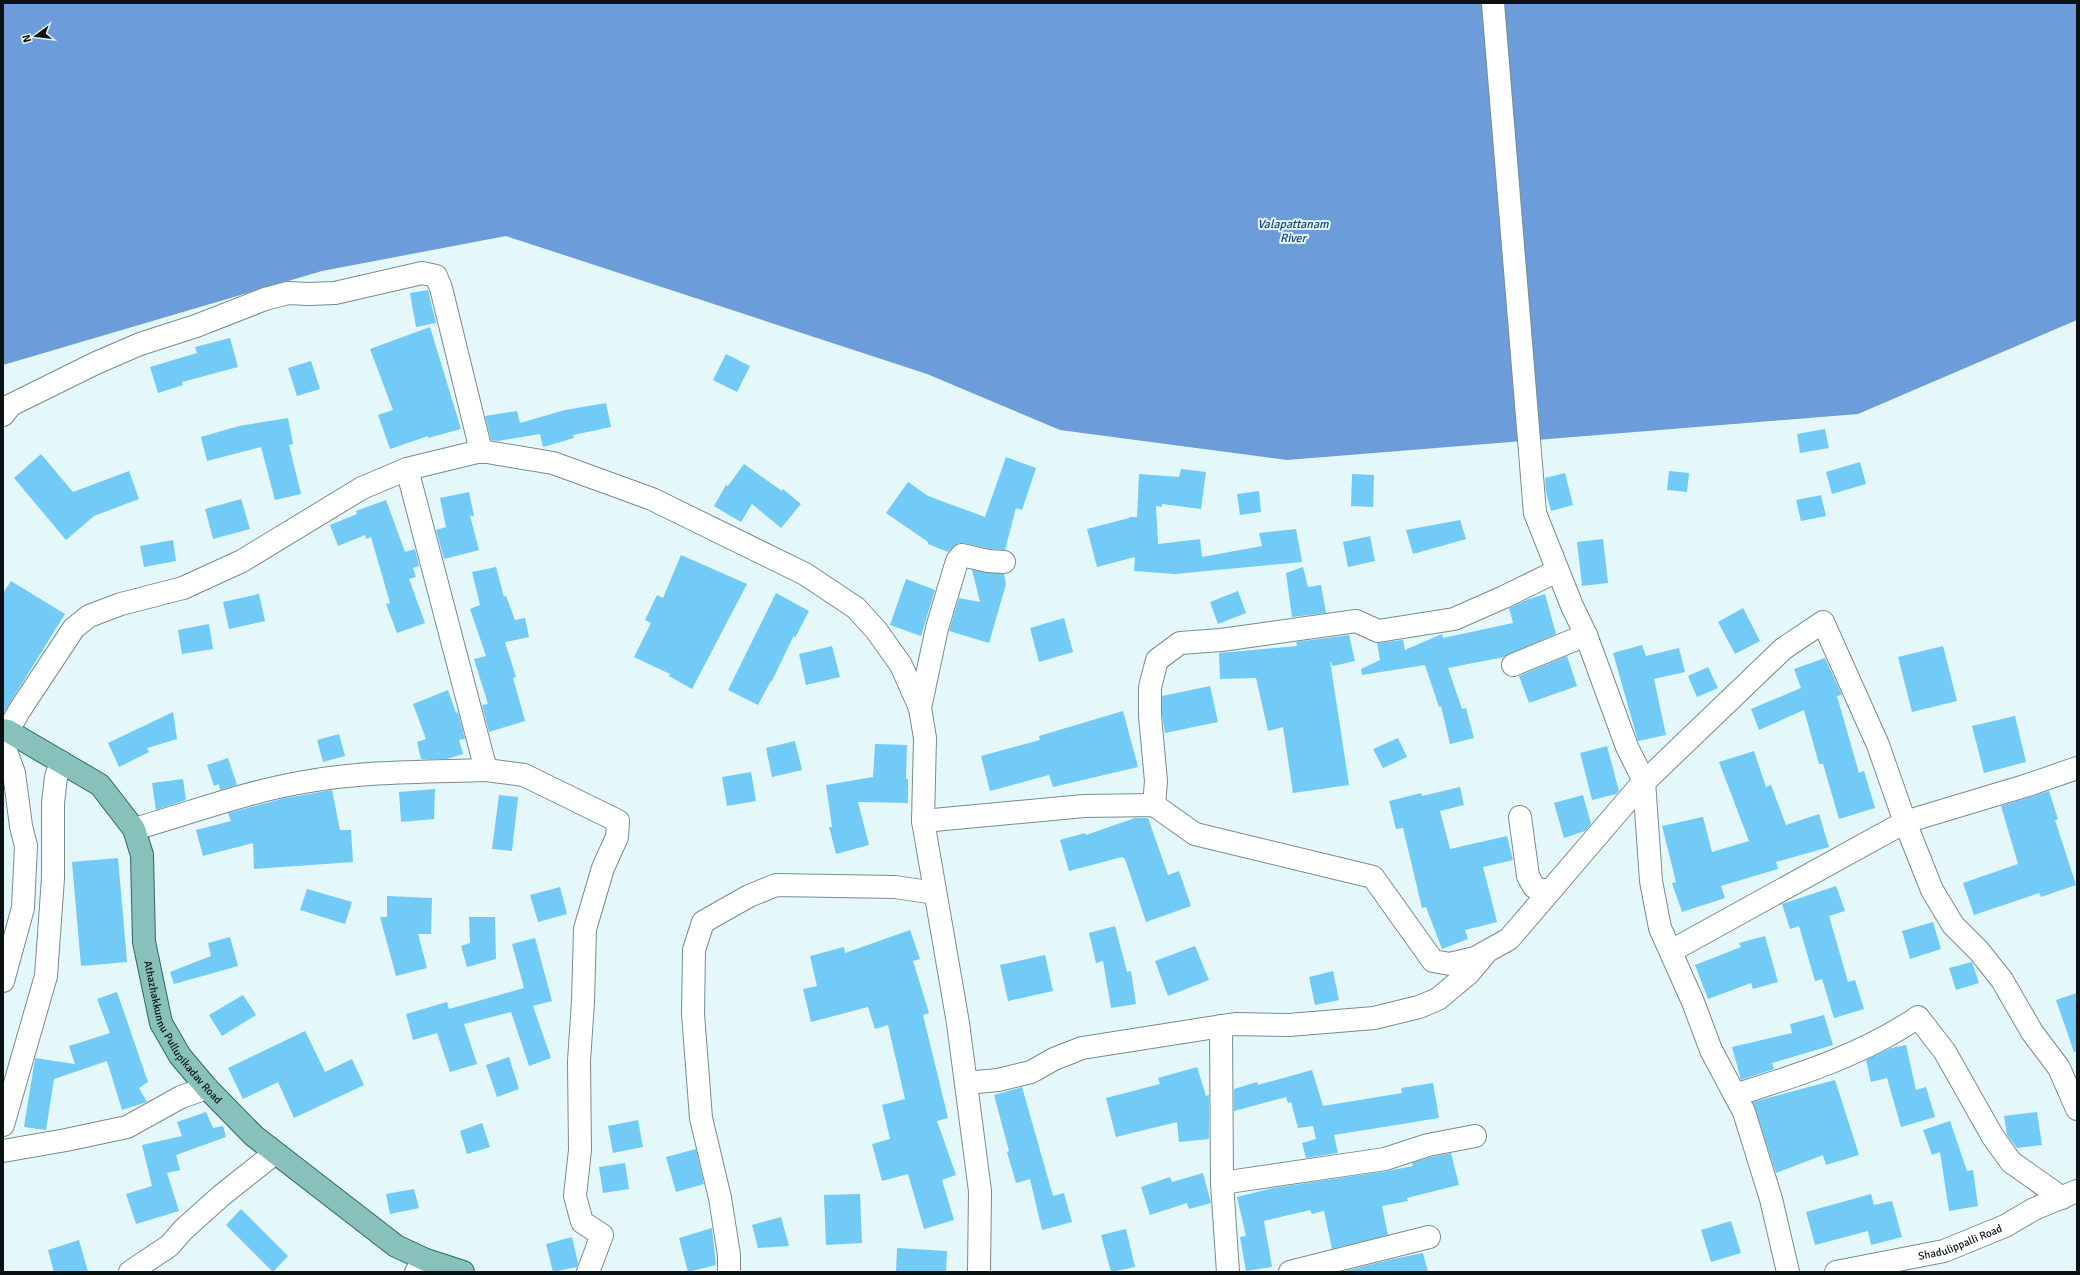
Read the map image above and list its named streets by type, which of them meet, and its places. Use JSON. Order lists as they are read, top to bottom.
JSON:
{
  "streets": {
    "main road": ["Athazhakkunnu Pullupikadav Road"],
    "street": ["Shadulippalli Road"]
  },
  "water": ["Valapattanam River"],
  "north": "left"
}
